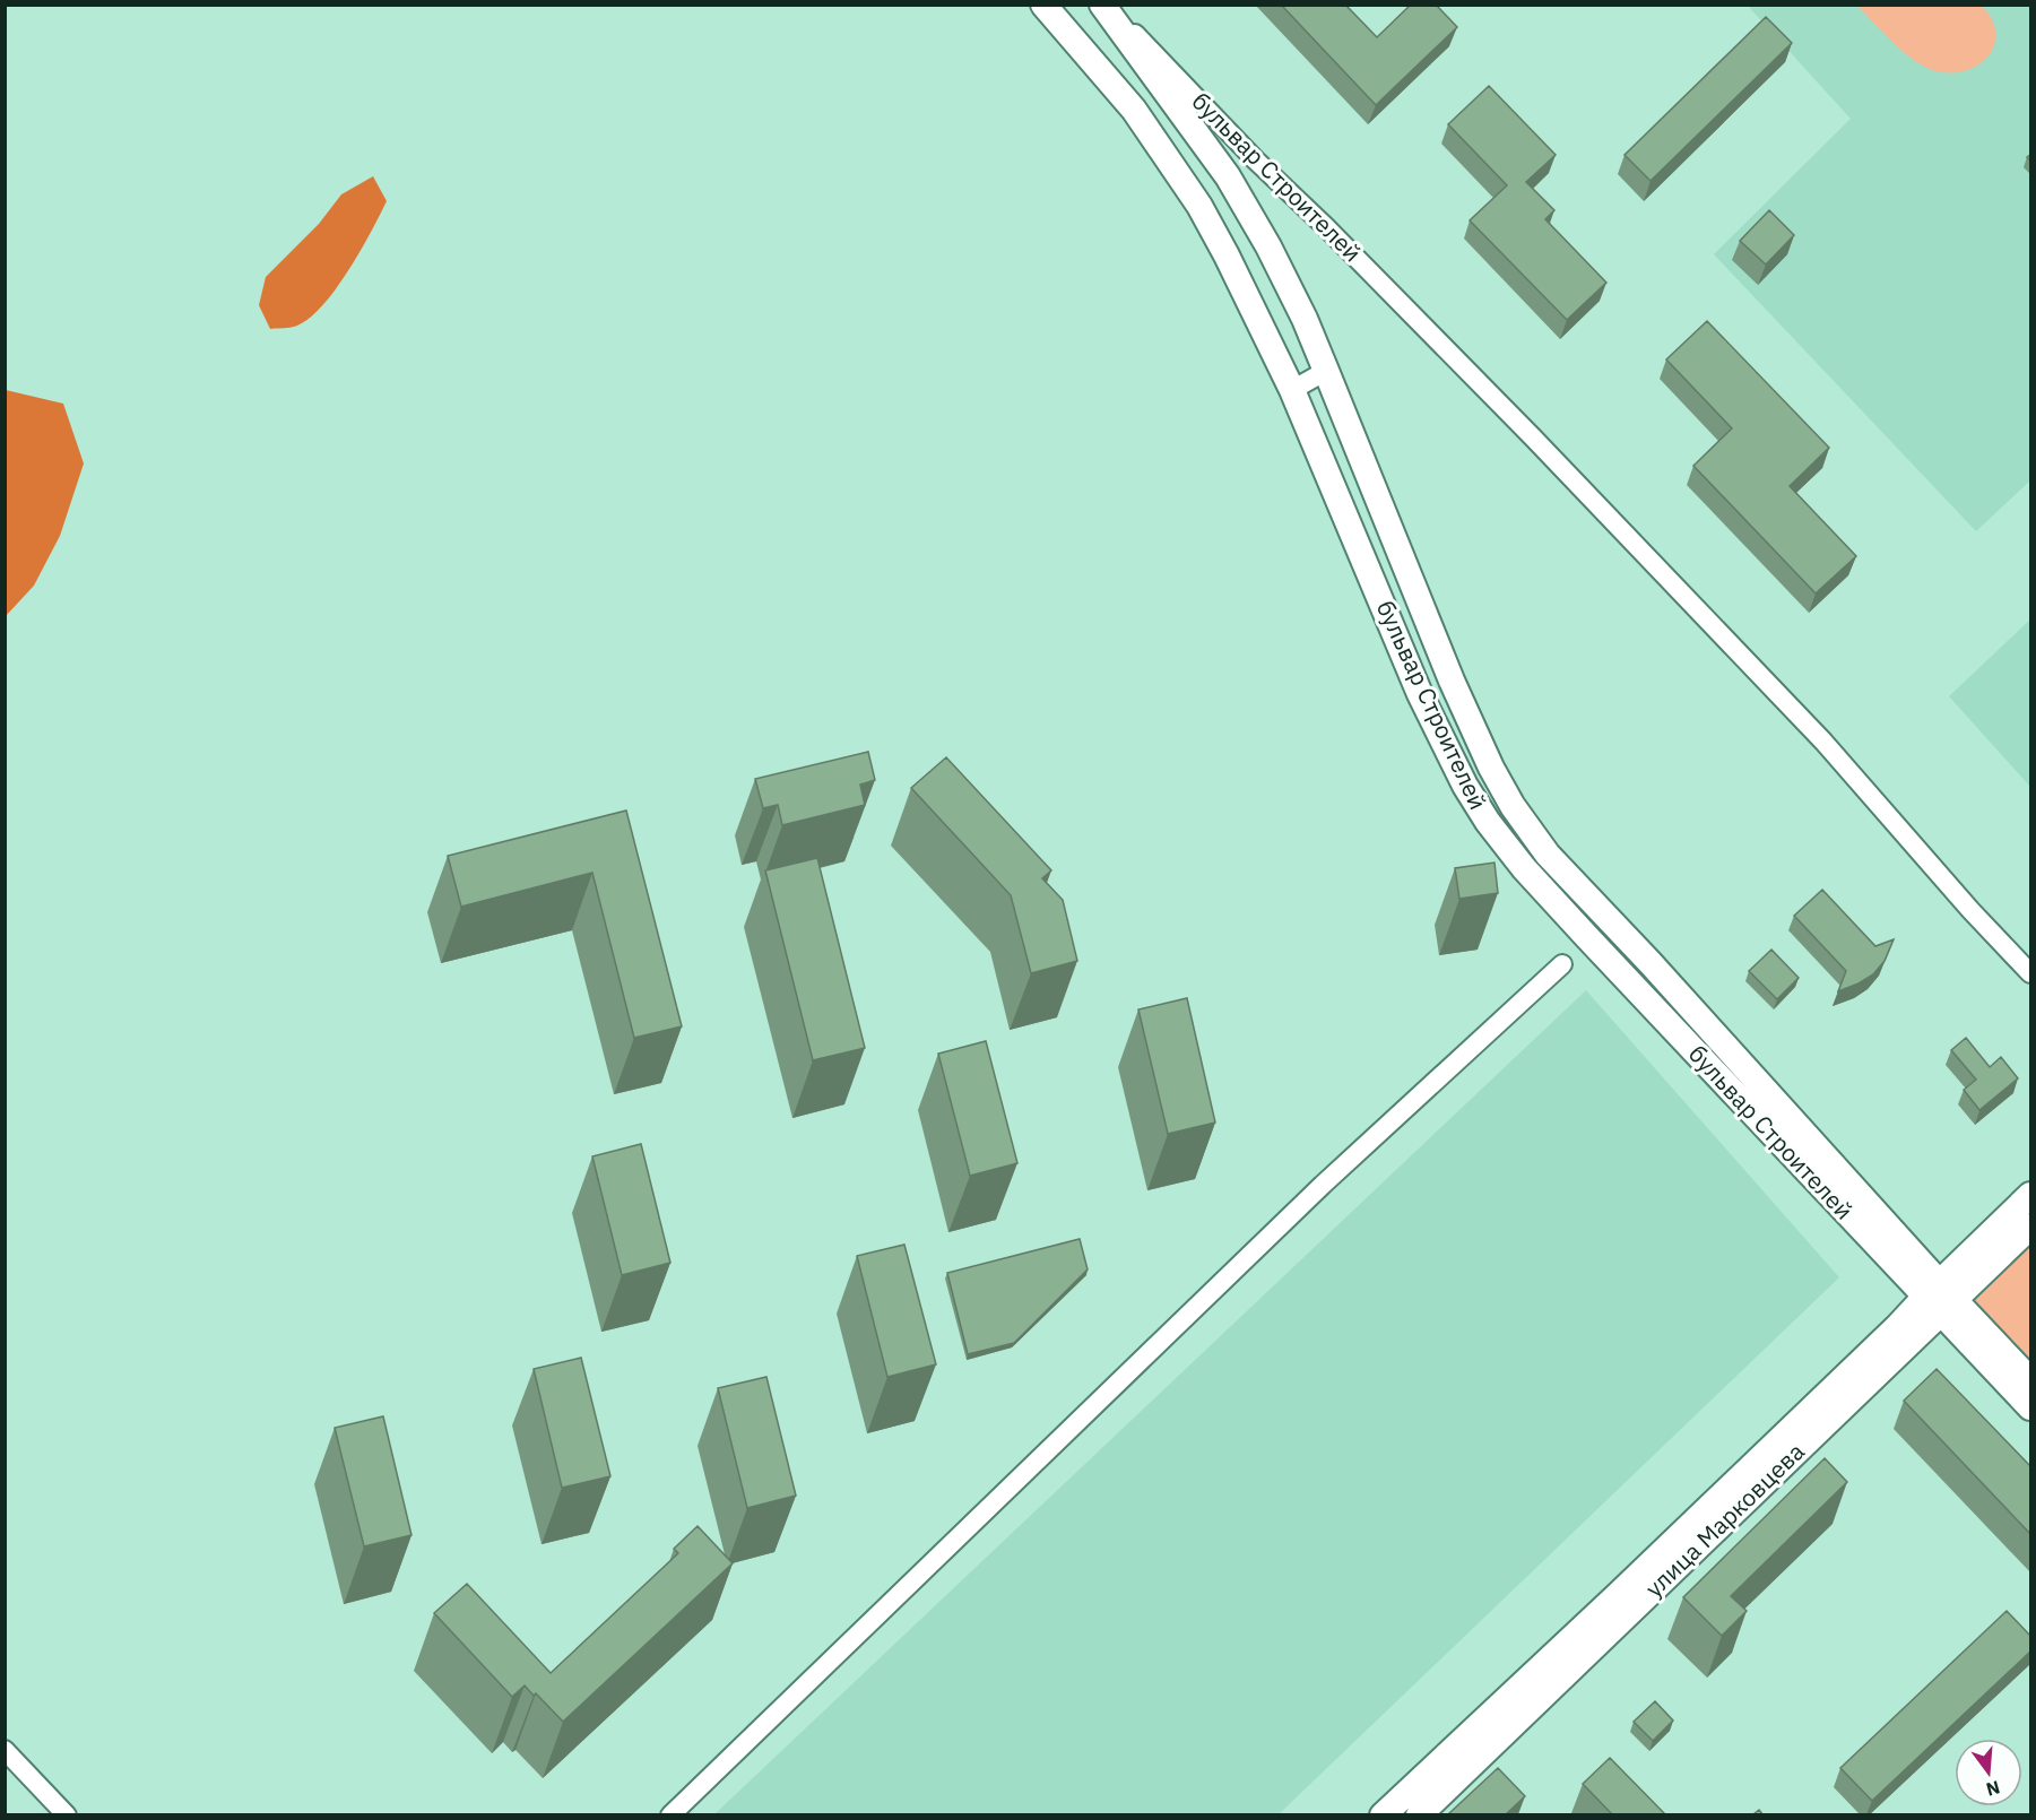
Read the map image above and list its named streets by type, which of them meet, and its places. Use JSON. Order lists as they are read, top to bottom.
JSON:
{
  "streets": {
    "main road": ["бульвар Строителей", "улица Марковцева"]
  },
  "crossings": [
    ["бульвар Строителей", "улица Марковцева"]
  ],
  "north": "bottom"
}
